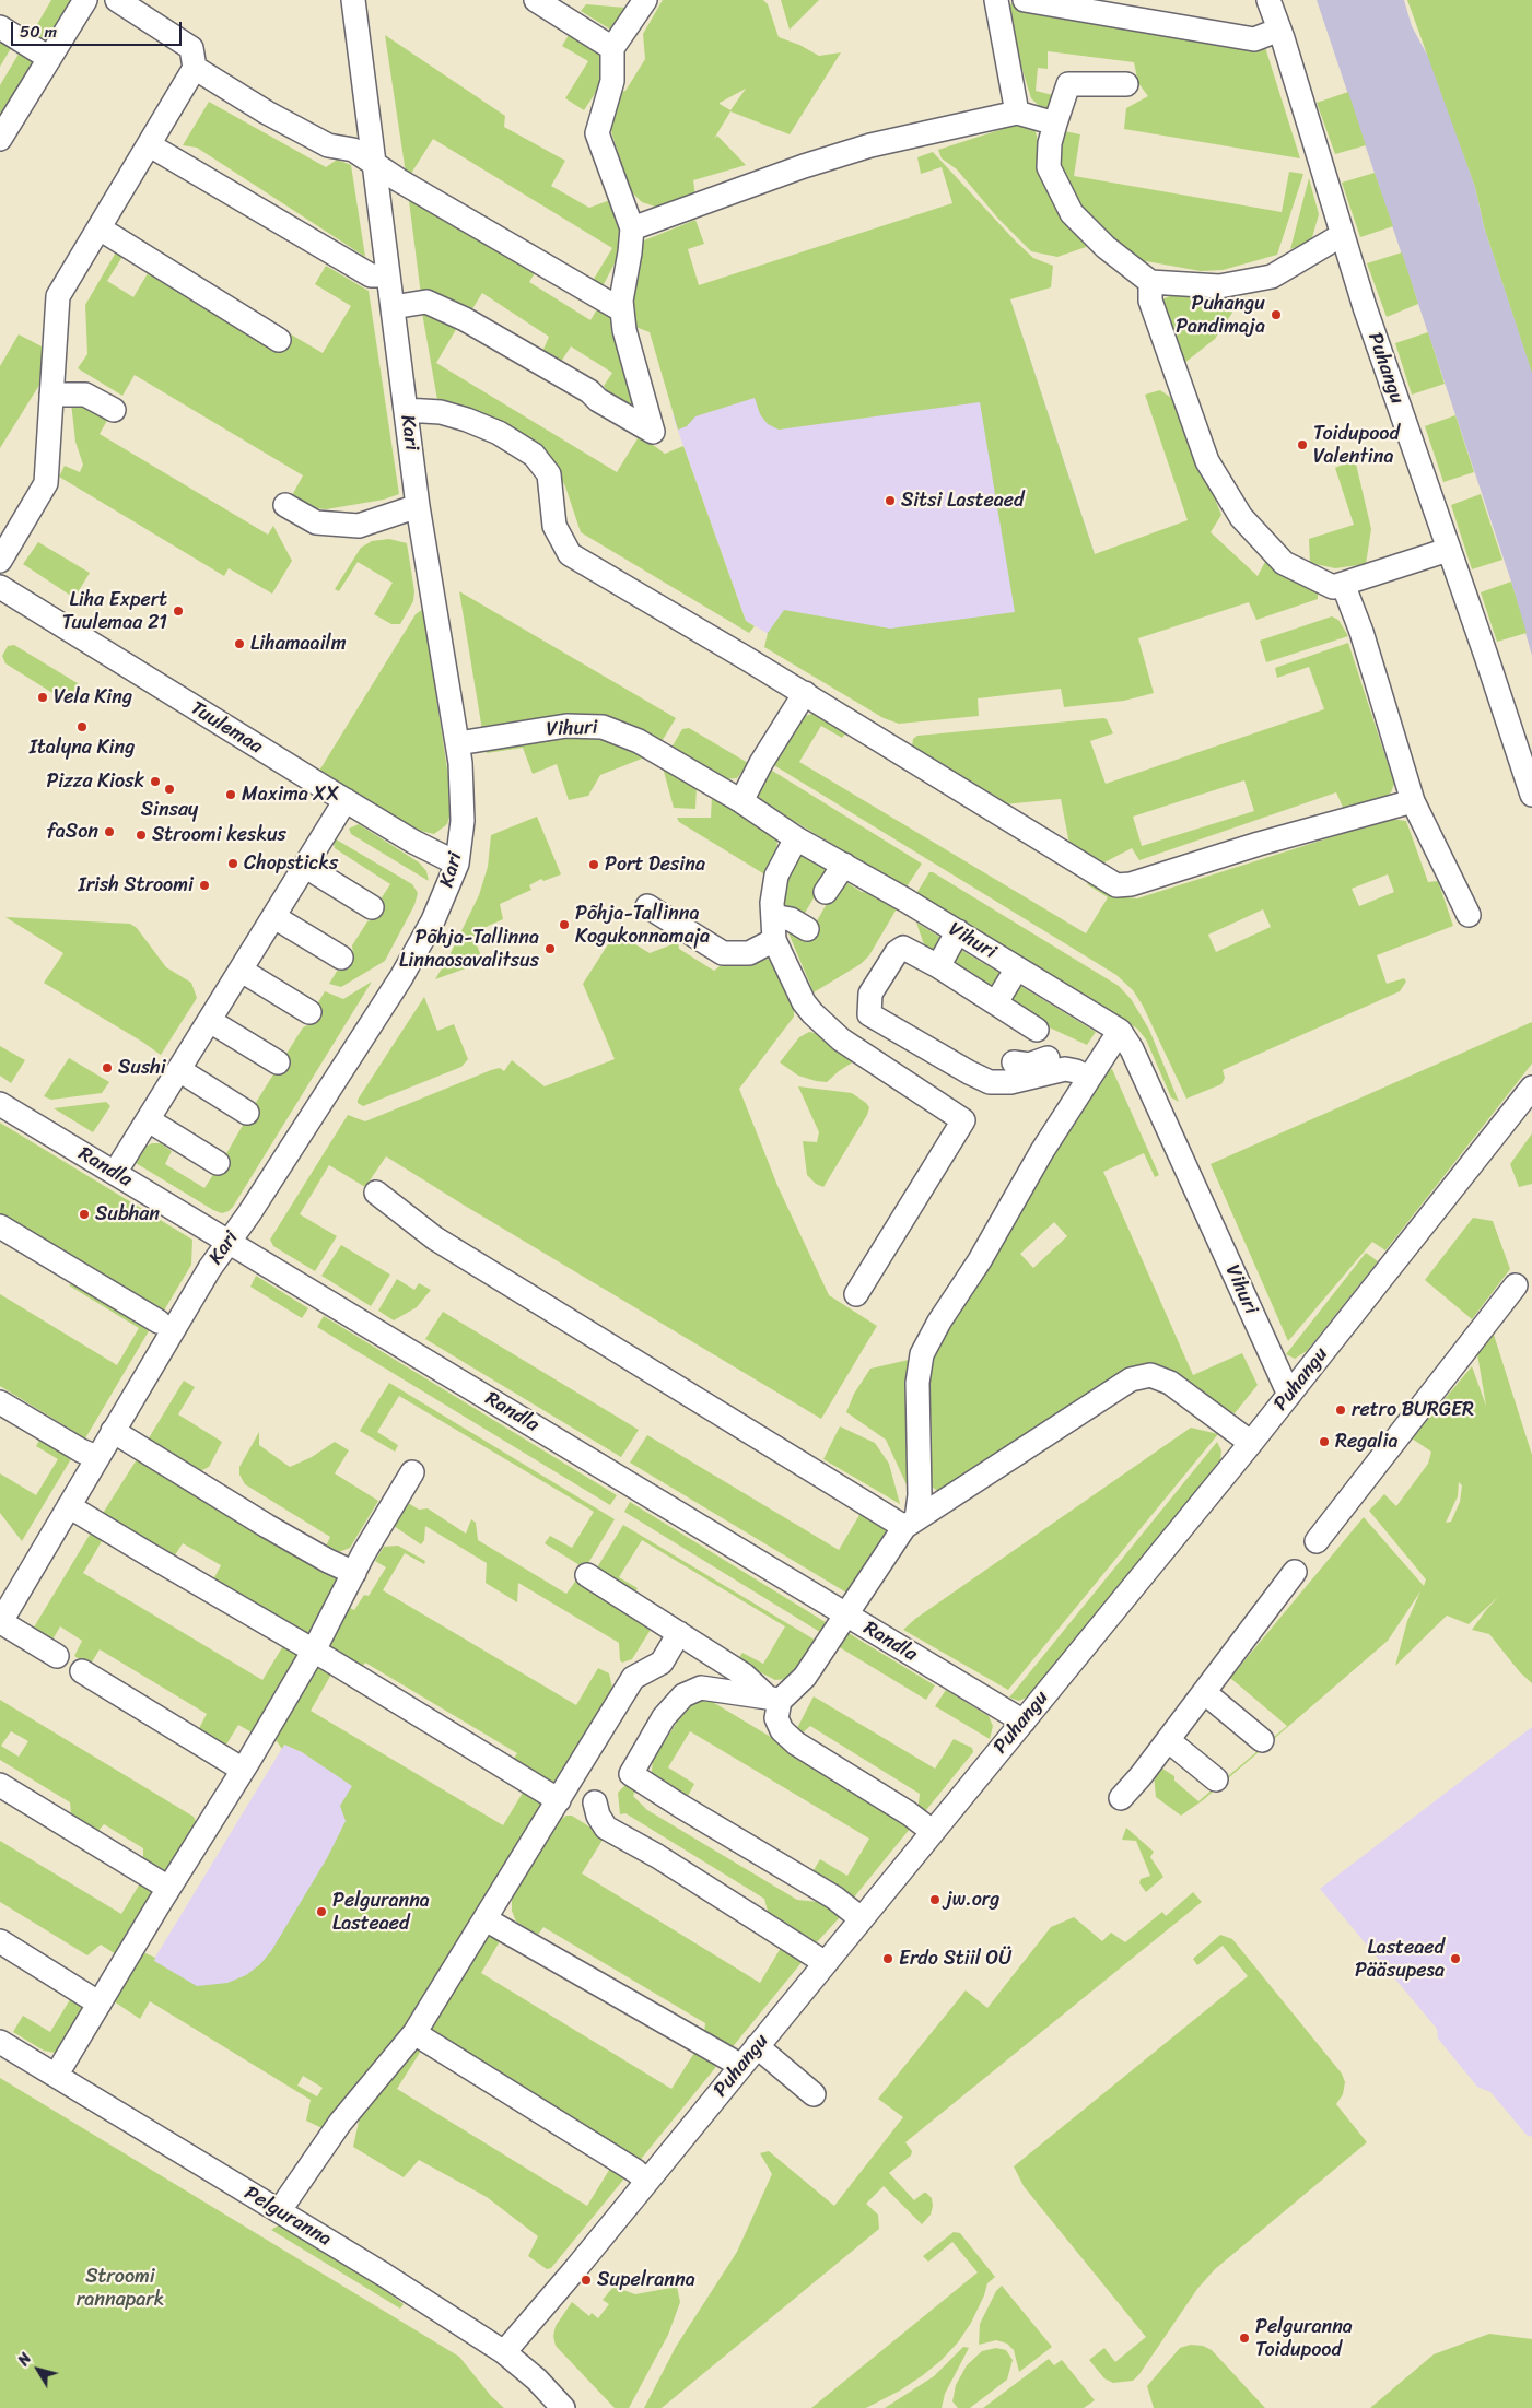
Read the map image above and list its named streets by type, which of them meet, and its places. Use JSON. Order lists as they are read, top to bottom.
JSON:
{
  "streets": {
    "street": [
      "Puhangu",
      "Kari",
      "Tuulemaa",
      "Vihuri",
      "Randla",
      "Pelguranna"
    ]
  },
  "crossings": [
    ["Puhangu", "Vihuri"],
    ["Puhangu", "Randla"],
    ["Puhangu", "Pelguranna"],
    ["Kari", "Tuulemaa"],
    ["Kari", "Vihuri"],
    ["Kari", "Randla"]
  ],
  "parks": ["Stroomi rannapark"],
  "places": [
    "Puhangu Pandimaja",
    "Toidupood Valentina",
    "Sitsi Lasteaed",
    "Liha Expert Tuulemaa 21",
    "Lihamaailm",
    "Vela King",
    "Italyna King",
    "Pizza Kiosk",
    "Sinsay",
    "Maxima XX",
    "faSon",
    "Stroomi keskus",
    "Chopsticks",
    "Port Desina",
    "Irish Stroomi",
    "Põhja-Tallinna Kogukonnamaja",
    "Põhja-Tallinna Linnaosavalitsus",
    "Sushi",
    "Subhan",
    "retro BURGER",
    "Regalia",
    "jw.org",
    "Pelguranna Lasteaed",
    "Erdo Stiil OÜ",
    "Lasteaed Pääsupesa",
    "Supelranna",
    "Pelguranna Toidupood"
  ],
  "scale_bar": "50 m",
  "north": "top left"
}
